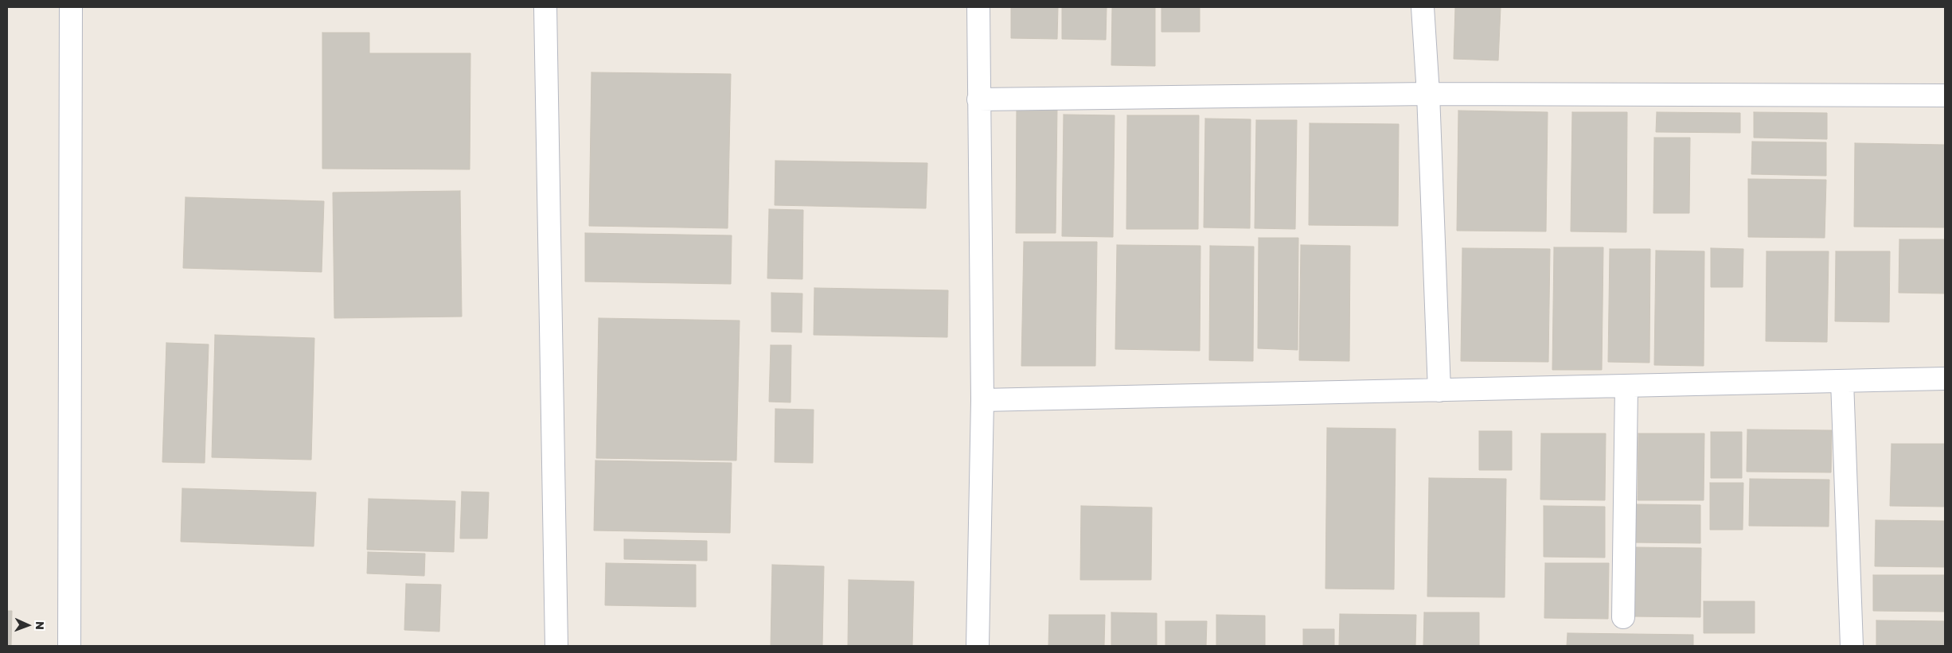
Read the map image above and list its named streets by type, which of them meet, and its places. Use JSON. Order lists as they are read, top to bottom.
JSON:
{
  "north": "right"
}
